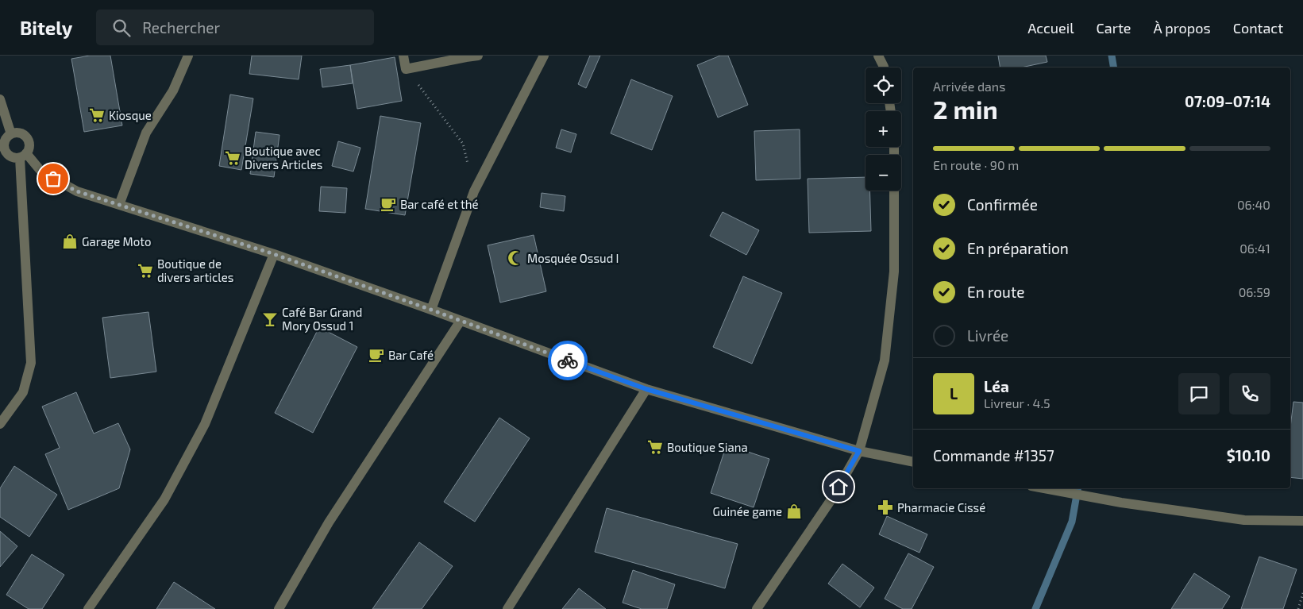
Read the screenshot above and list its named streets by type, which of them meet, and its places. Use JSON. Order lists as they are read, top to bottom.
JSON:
{
  "places": {
    "supermarket": [
      "Kiosque",
      "Boutique avec Divers Articles",
      "Boutique de divers articles",
      "Boutique Siana"
    ],
    "cafe": ["Bar café et thé", "Bar Café"],
    "shop": ["Garage Moto", "Guinée game"],
    "mosque": ["Mosquée Ossud I"],
    "bar": ["Café Bar Grand Mory Ossud 1"],
    "pharmacy": ["Pharmacie Cissé"]
  },
  "page": {
    "header": "Bitely",
    "search": "Rechercher",
    "nav": [
      "Accueil",
      "Carte",
      "À propos",
      "Contact"
    ],
    "map_buttons": ["+", "−"],
    "heading": ["2 min", "Arrivée dans", "07:09–07:14"],
    "panel": [
      "Léa",
      "Livreur · 4.5",
      "Commande #1357",
      "$10.10"
    ],
    "bar": "En route · 90 m",
    "list": [
      ["Confirmée", "06:40"],
      ["En préparation", "06:41"],
      ["En route", "06:59"],
      "Livrée"
    ],
    "round": "L"
  }
}
